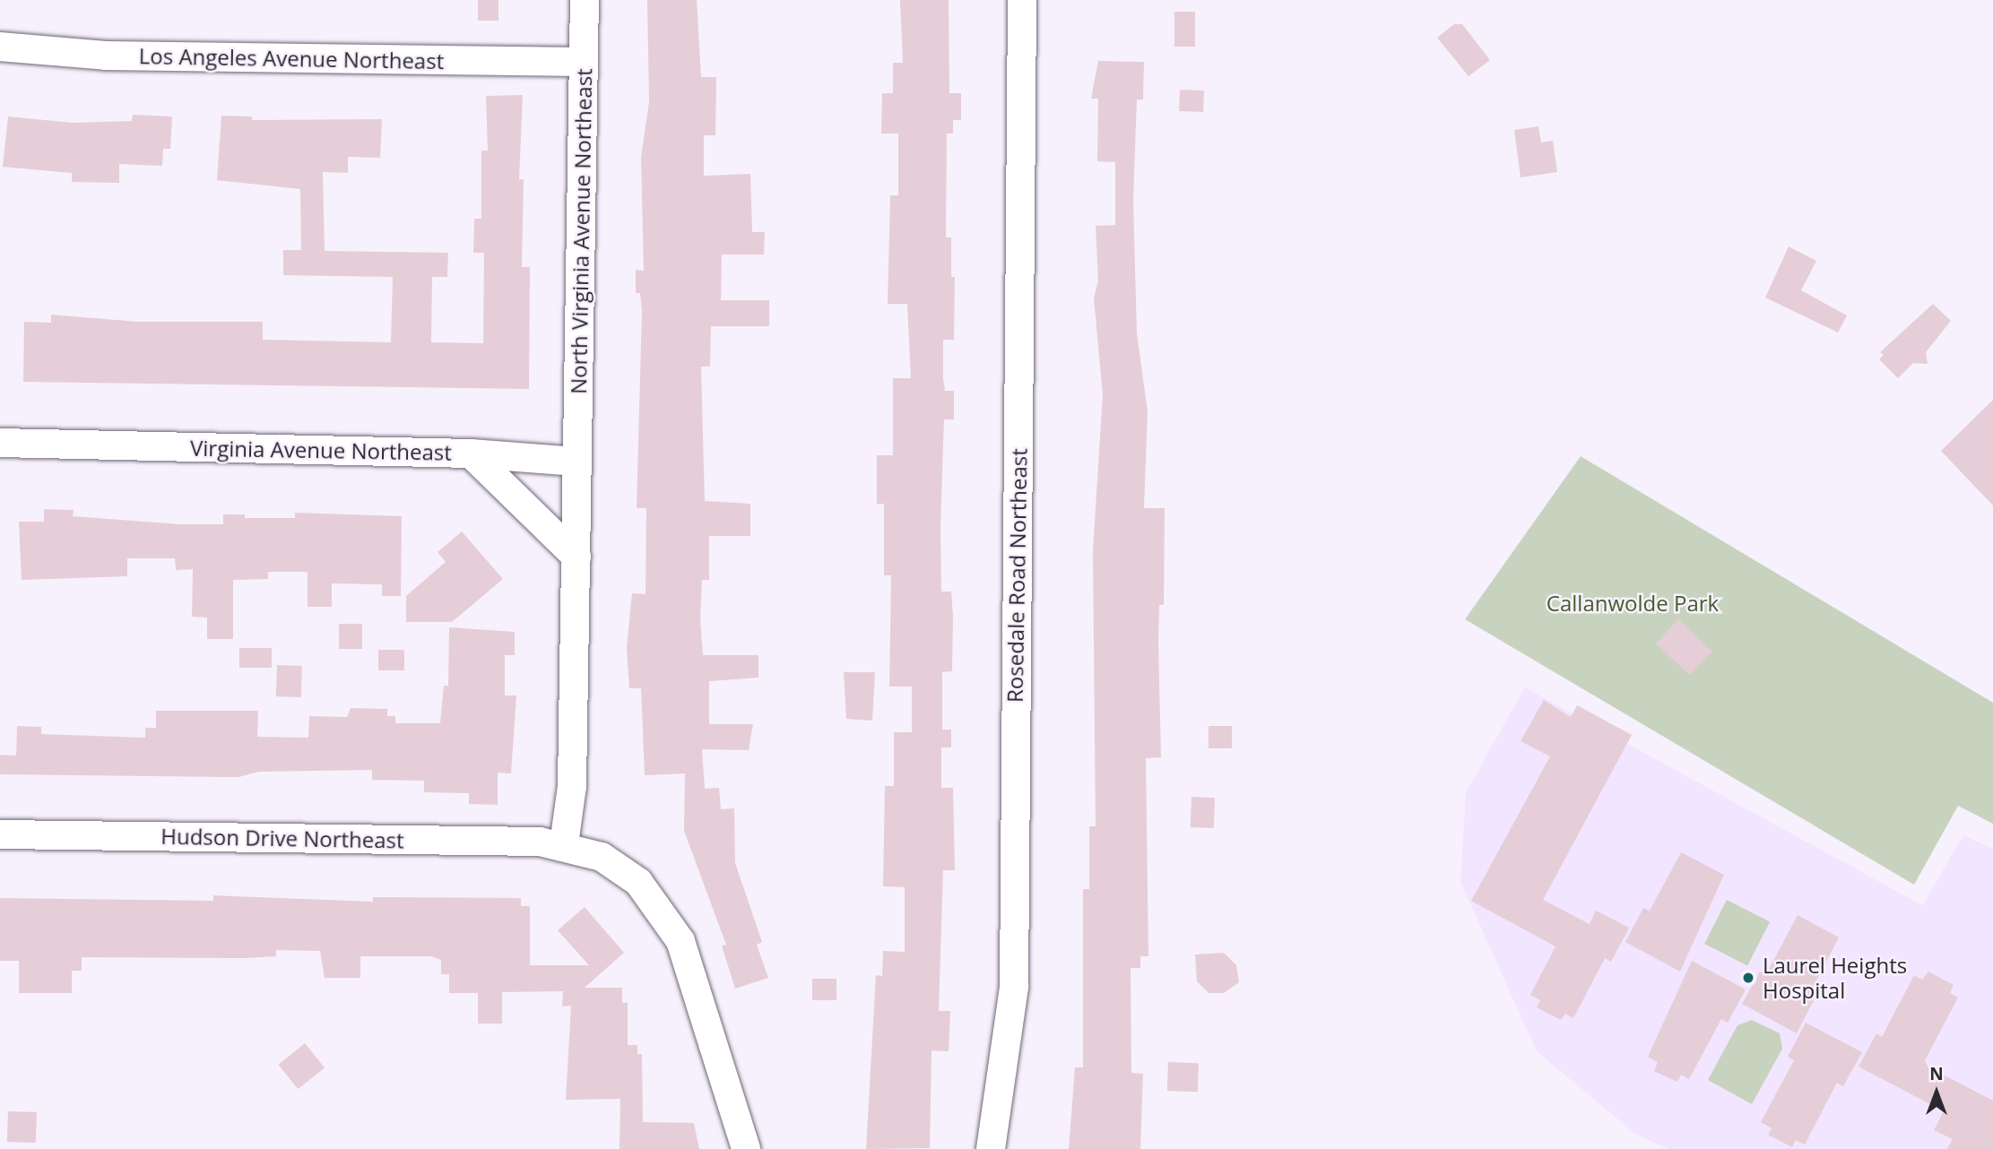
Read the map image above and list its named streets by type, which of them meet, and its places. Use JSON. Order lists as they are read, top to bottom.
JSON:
{
  "streets": {
    "street": [
      "Los Angeles Avenue Northeast",
      "North Virginia Avenue Northeast",
      "Virginia Avenue Northeast",
      "Rosedale Road Northeast",
      "Hudson Drive Northeast"
    ]
  },
  "crossings": [
    ["Los Angeles Avenue Northeast", "North Virginia Avenue Northeast"],
    ["North Virginia Avenue Northeast", "Virginia Avenue Northeast"]
  ],
  "parks": ["Callanwolde Park"],
  "places": ["Laurel Heights Hospital"],
  "north": "top"
}
